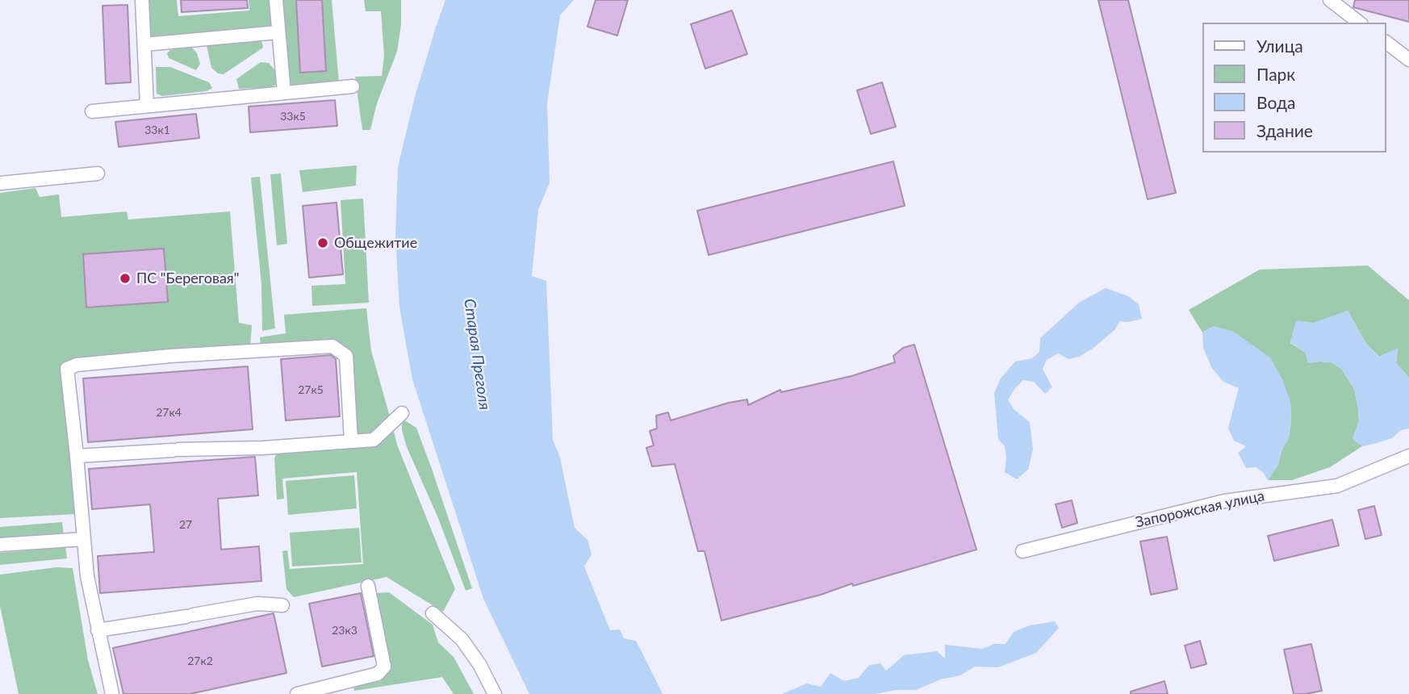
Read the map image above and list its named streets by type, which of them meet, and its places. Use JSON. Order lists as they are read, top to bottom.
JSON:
{
  "streets": {
    "street": ["Запорожская улица"]
  },
  "water": ["Старая Преголя"],
  "places": ["Общежитие", "ПС \"Береговая\""],
  "house_numbers": [
    "33к5",
    "33к1",
    "27к5",
    "27к4",
    "27",
    "23к3",
    "27к2"
  ],
  "legend": [
    "Улица",
    "Парк",
    "Вода",
    "Здание"
  ]
}
